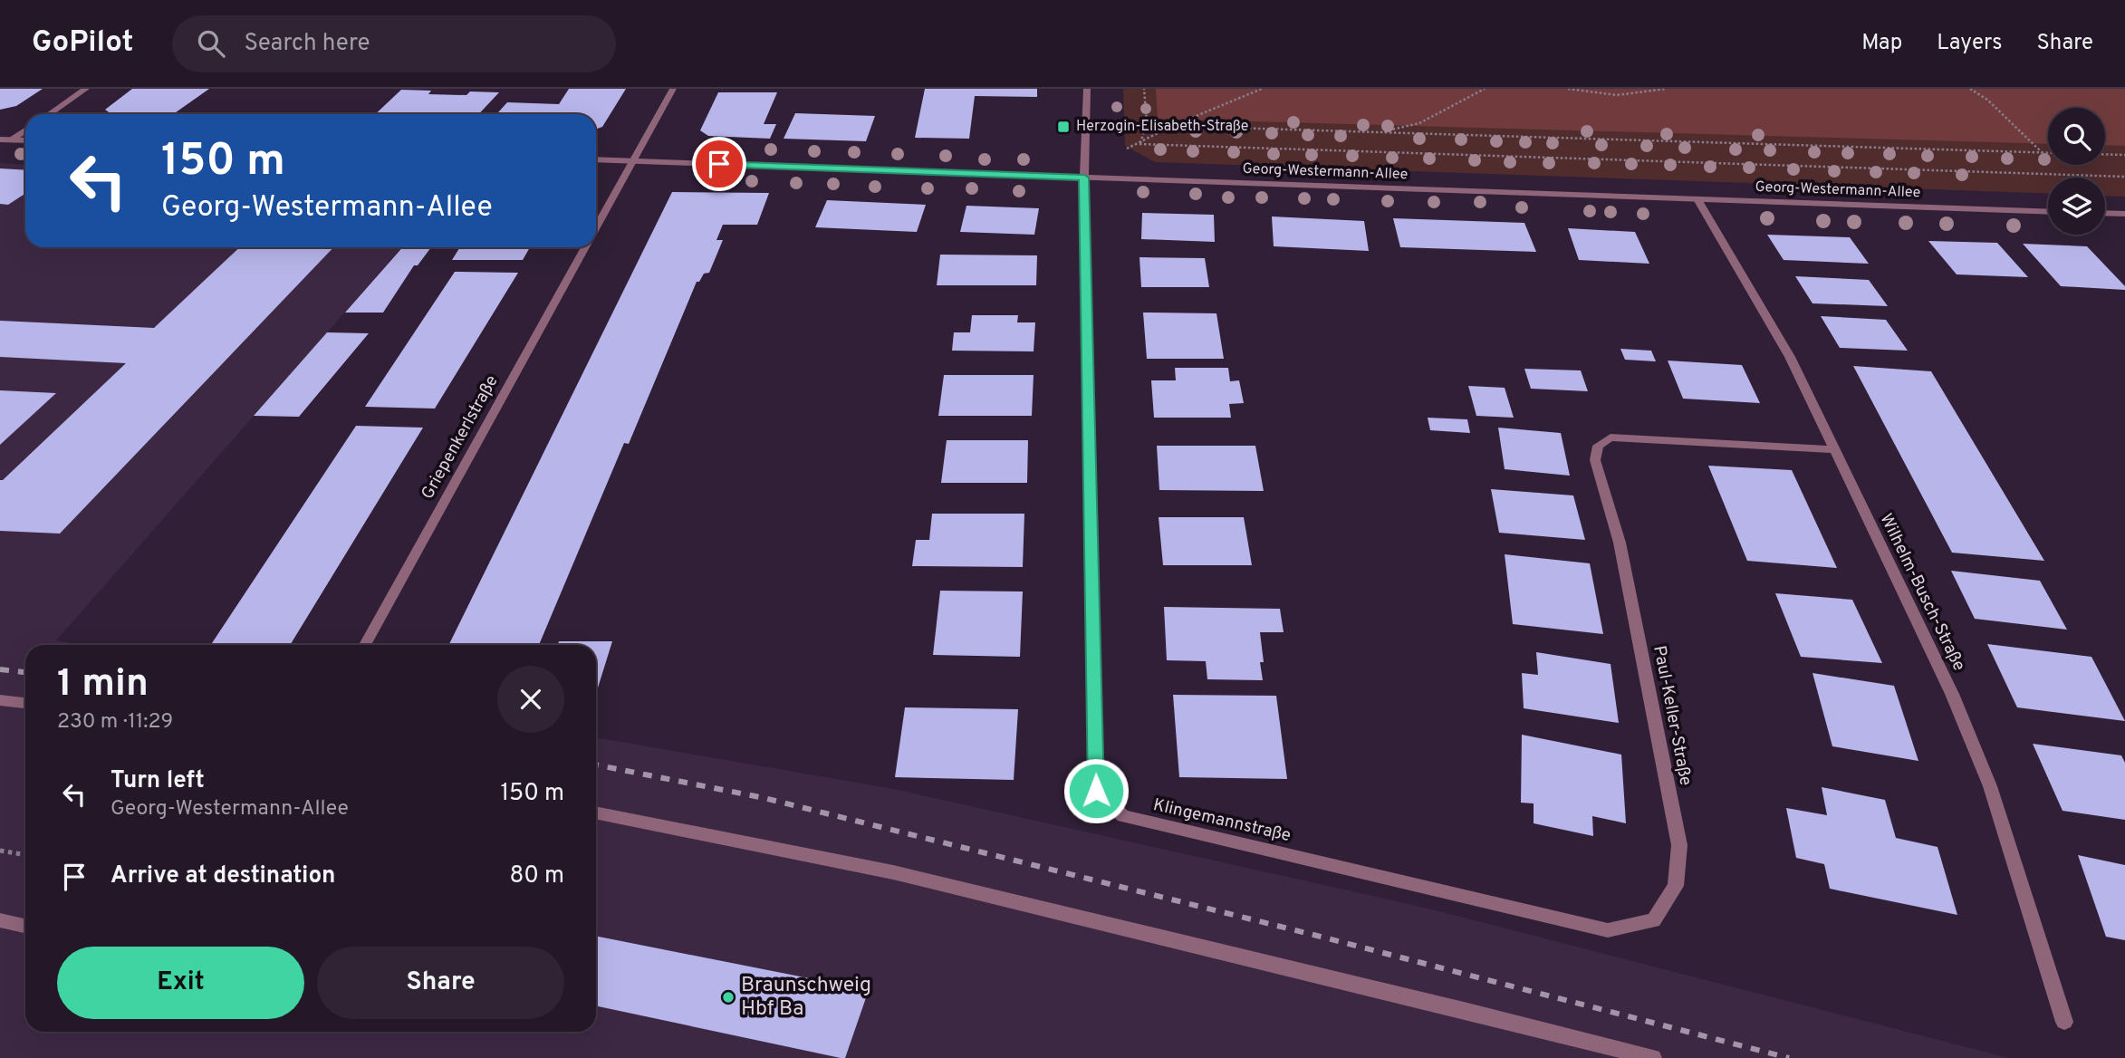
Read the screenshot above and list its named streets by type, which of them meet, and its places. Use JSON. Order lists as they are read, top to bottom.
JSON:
{
  "streets": {
    "street": [
      "Georg-Westermann-Allee",
      "Griepenkerlstraße",
      "Wilhelm-Busch-Straße",
      "Paul-Keller-Straße",
      "Klingemannstraße"
    ]
  },
  "crossings": [
    ["Georg-Westermann-Allee", "Griepenkerlstraße"],
    ["Georg-Westermann-Allee", "Wilhelm-Busch-Straße"],
    ["Georg-Westermann-Allee", "Klingemannstraße"],
    ["Wilhelm-Busch-Straße", "Paul-Keller-Straße"],
    ["Paul-Keller-Straße", "Klingemannstraße"]
  ],
  "places": {
    "transit": ["Herzogin-Elisabeth-Straße"],
    "other": ["Braunschweig Hbf Ba"]
  },
  "page": {
    "header": "GoPilot",
    "search": "Search here",
    "nav": ["Map", "Layers", "Share"],
    "turn": ["150 m", "Georg-Westermann-Allee"],
    "heading": ["1 min", "230 m · 11:29"],
    "list": [
      {
        "name": "Turn left",
        "note": "Georg-Westermann-Allee",
        "value": "150 m"
      },
      {
        "name": "Arrive at destination",
        "value": "80 m"
      }
    ],
    "buttons": ["Exit", "Share"]
  }
}
